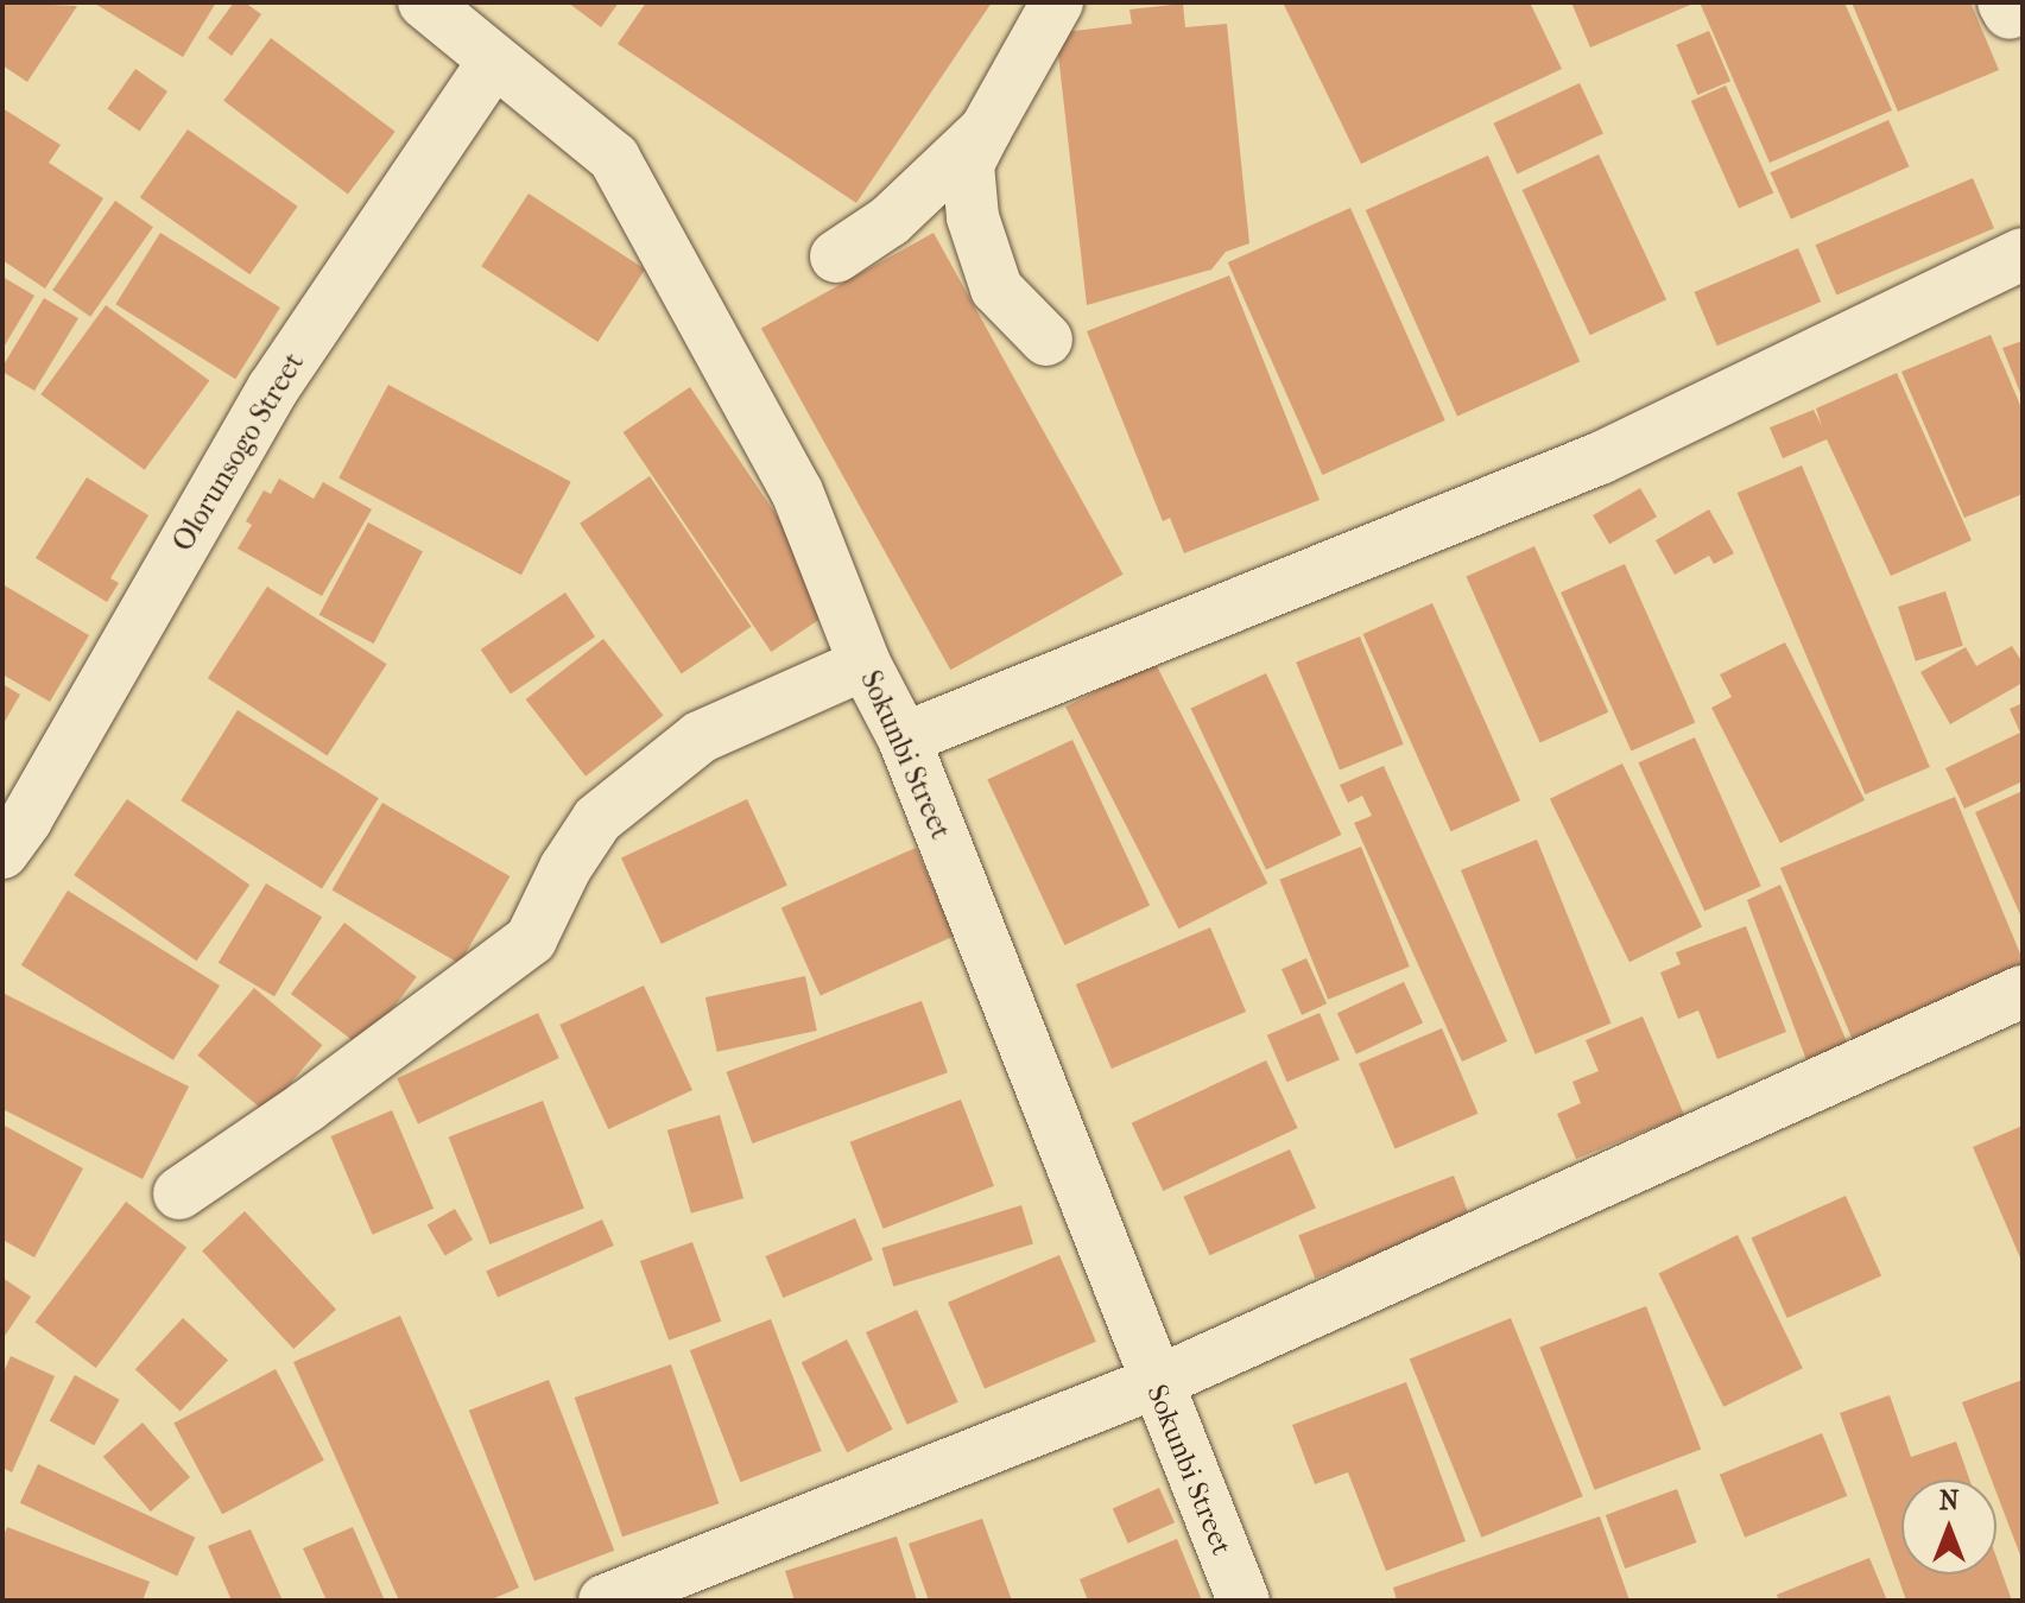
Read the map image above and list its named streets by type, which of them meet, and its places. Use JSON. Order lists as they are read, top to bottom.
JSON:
{
  "streets": {
    "street": ["Olorunsogo Street", "Sokunbi Street"]
  },
  "crossings": [
    ["Olorunsogo Street", "Sokunbi Street"]
  ],
  "north": "top"
}
